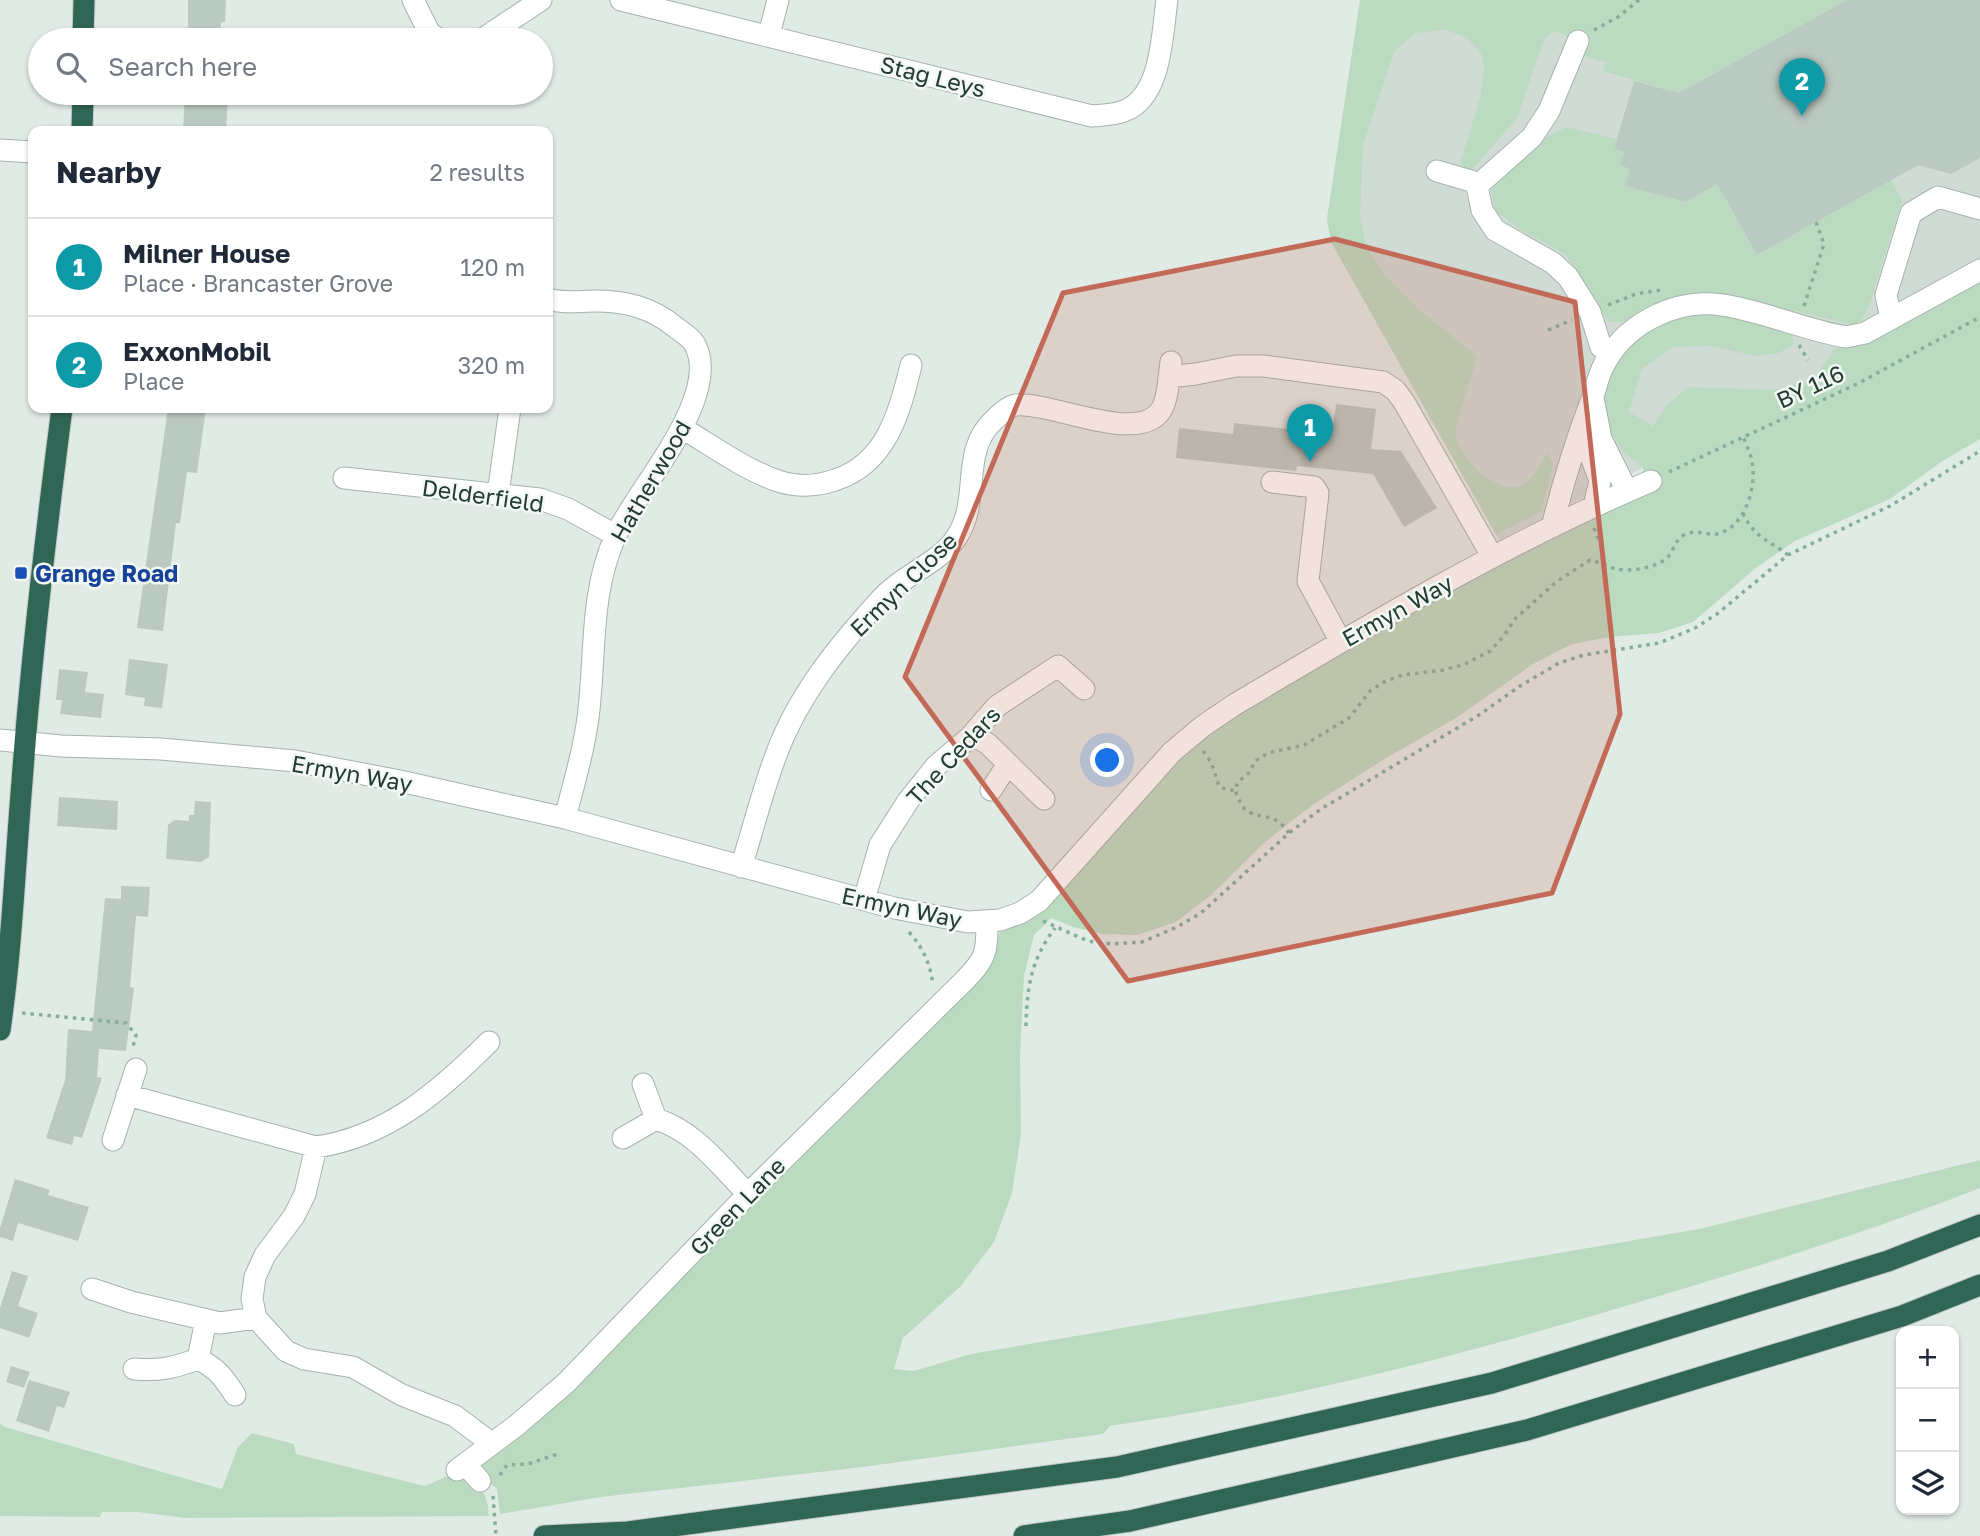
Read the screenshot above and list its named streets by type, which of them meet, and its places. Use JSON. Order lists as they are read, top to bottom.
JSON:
{
  "streets": {
    "street": [
      "Stag Leys",
      "Hatherwood",
      "Delderfield",
      "Ermyn Close",
      "Ermyn Way",
      "The Cedars",
      "Green Lane"
    ],
    "path": ["BY 116"]
  },
  "crossings": [
    ["BY 116", "Ermyn Way"],
    ["Hatherwood", "Delderfield"],
    ["Hatherwood", "Ermyn Way"],
    ["Ermyn Close", "Ermyn Way"],
    ["Ermyn Way", "The Cedars"],
    ["Ermyn Way", "Green Lane"]
  ],
  "places": {
    "transit": ["Grange Road"]
  },
  "page": {
    "search": "Search here",
    "pins": ["2", "1"],
    "heading": ["Nearby", "2 results"],
    "list": [
      {
        "mark": "1",
        "name": "Milner House",
        "note": "Place · Brancaster Grove",
        "value": "120 m"
      },
      {
        "mark": "2",
        "name": "ExxonMobil",
        "note": "Place",
        "value": "320 m"
      }
    ],
    "map_buttons": ["+", "−"]
  }
}
